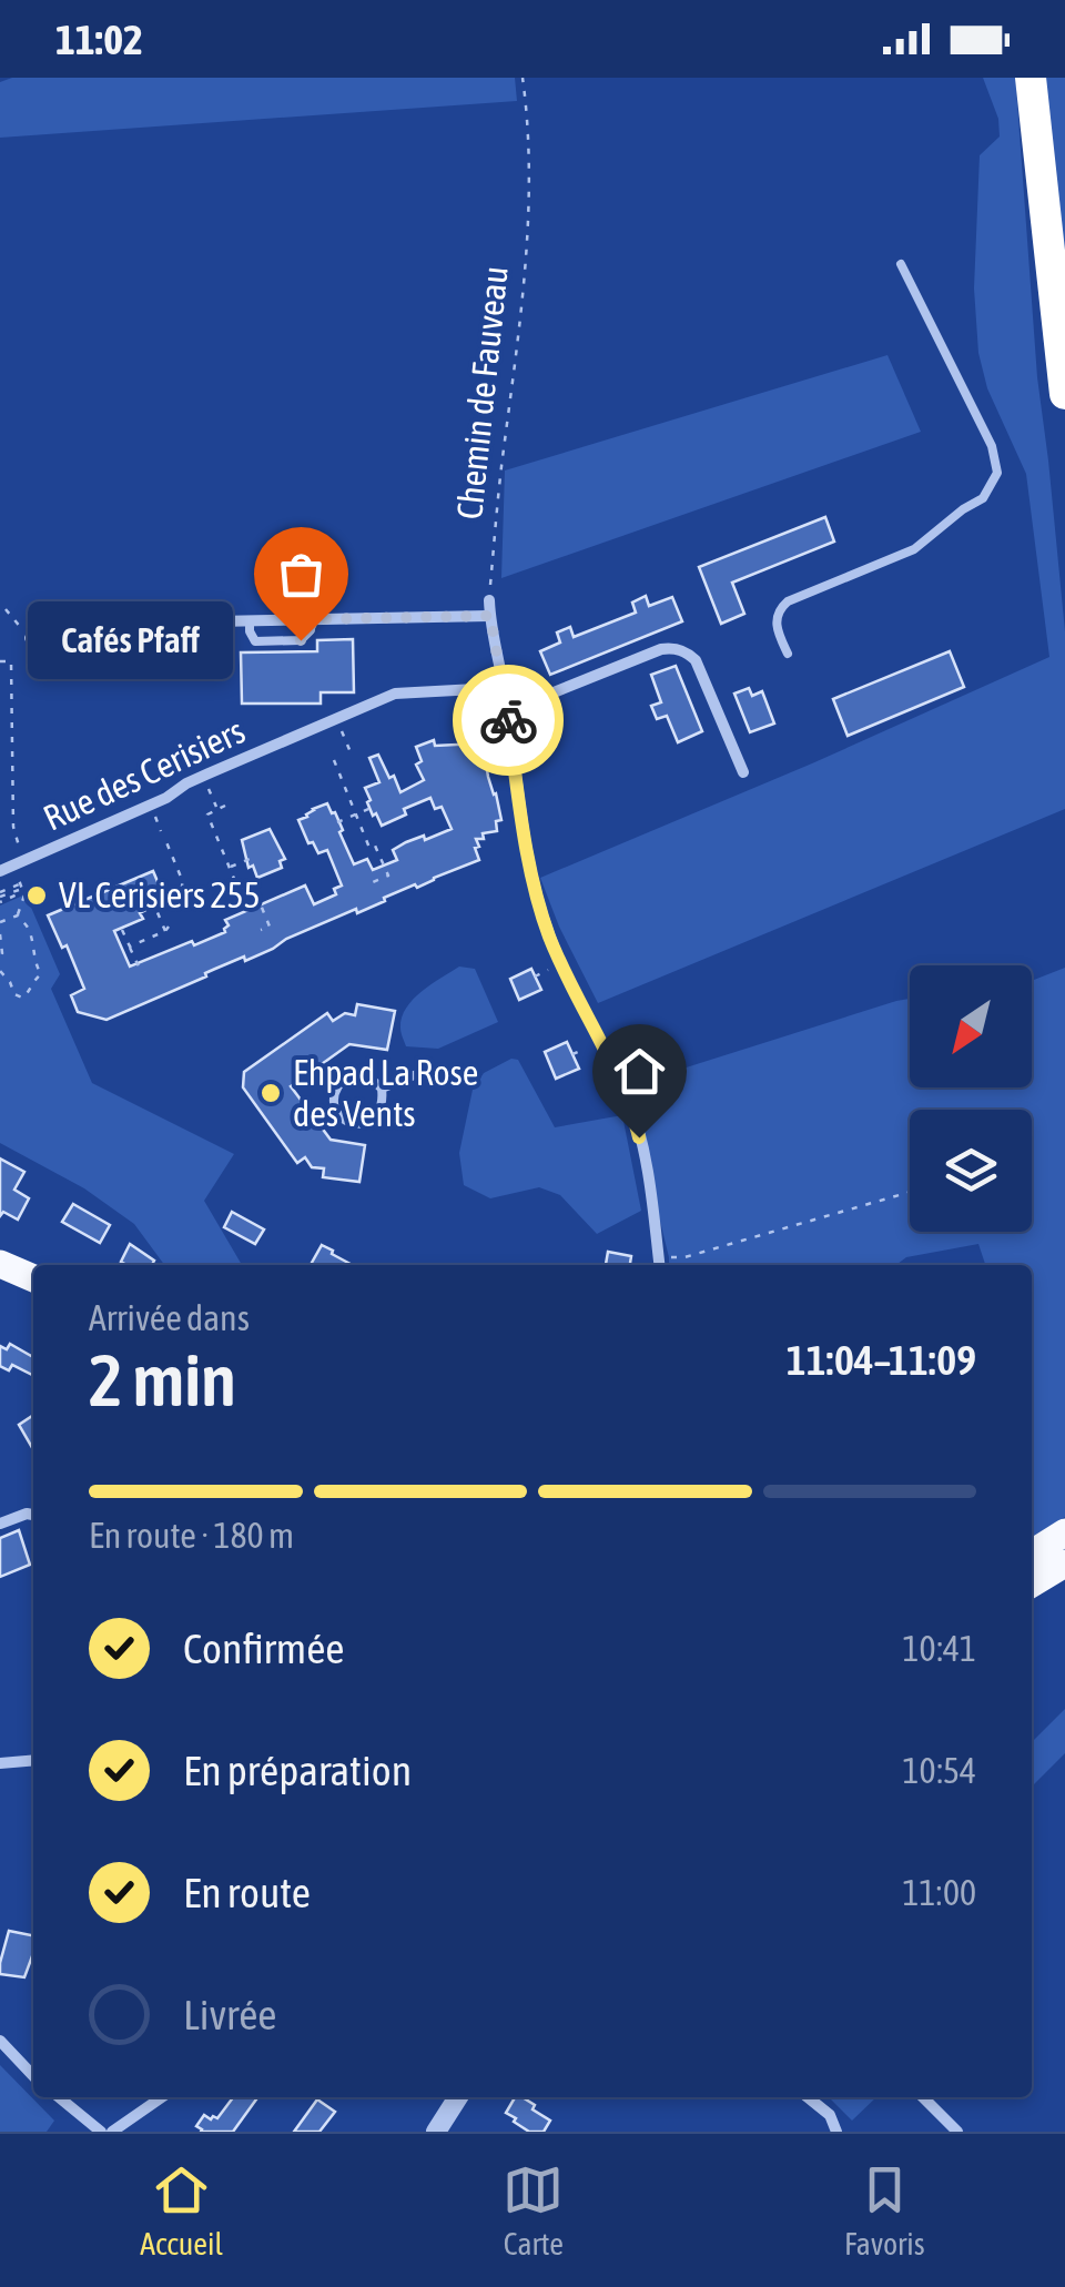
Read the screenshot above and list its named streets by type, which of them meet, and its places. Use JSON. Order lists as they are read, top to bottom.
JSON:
{
  "streets": {
    "street": ["Rue des Cerisiers"],
    "path": ["Chemin de Fauveau"]
  },
  "places": ["Cafés Pfaff", "VL Cerisiers 255", "Ehpad La Rose des Vents"],
  "north": "bottom left",
  "page": {
    "status": "11:02",
    "bubble": "Cafés Pfaff",
    "heading": ["2 min", "Arrivée dans", "11:04–11:09"],
    "bar": "En route · 180 m",
    "list": [
      ["Confirmée", "10:41"],
      ["En préparation", "10:54"],
      ["En route", "11:00"],
      "Livrée"
    ],
    "tabs": ["Accueil", "Carte", "Favoris"]
  }
}
